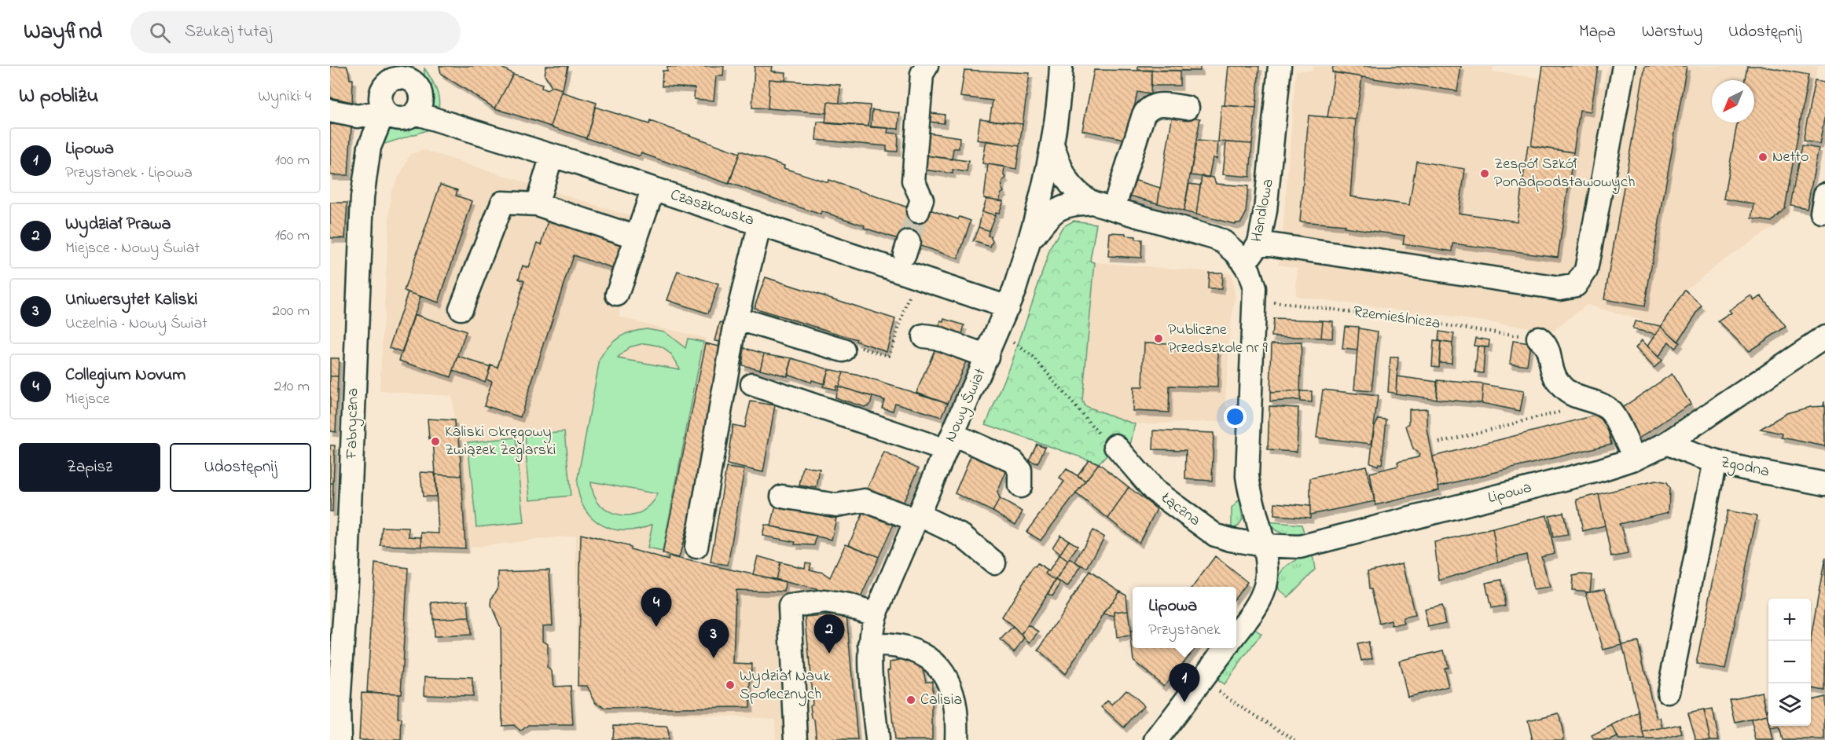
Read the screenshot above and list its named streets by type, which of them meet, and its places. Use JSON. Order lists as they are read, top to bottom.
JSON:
{
  "streets": {
    "street": [
      "Czaszkowska",
      "Handlowa",
      "Nowy Świat",
      "Fabryczna",
      "Zgodna",
      "Lipowa",
      "Łączna"
    ],
    "path": ["Rzemieślnicza"]
  },
  "crossings": [
    ["Czaszkowska", "Nowy Świat"],
    ["Czaszkowska", "Fabryczna"],
    ["Zgodna", "Lipowa"],
    ["Lipowa", "Łączna"]
  ],
  "places": [
    "Netto",
    "Zespół Szkół Ponadpodstawowych",
    "Publiczne Przedszkole nr 9",
    "Kaliski Okręgowy Związek Żeglarski",
    "Wydział Nauk Społecznych",
    "Calisia"
  ],
  "north": "bottom left",
  "page": {
    "header": "Wayfind",
    "search": "Szukaj tutaj",
    "nav": ["Mapa", "Warstwy", "Udostępnij"],
    "heading": ["W pobliżu", "Wyniki: 4"],
    "list": [
      {
        "mark": "1",
        "name": "Lipowa",
        "note": "Przystanek · Lipowa",
        "value": "100 m"
      },
      {
        "mark": "2",
        "name": "Wydział Prawa",
        "note": "Miejsce · Nowy Świat",
        "value": "160 m"
      },
      {
        "mark": "3",
        "name": "Uniwersytet Kaliski",
        "note": "Uczelnia · Nowy Świat",
        "value": "200 m"
      },
      {
        "mark": "4",
        "name": "Collegium Novum",
        "note": "Miejsce",
        "value": "210 m"
      }
    ],
    "buttons": ["Zapisz", "Udostępnij"],
    "popup": ["Lipowa", "Przystanek"],
    "pins": [
      "4",
      "2",
      "3",
      "1"
    ],
    "map_buttons": ["+", "−"]
  }
}
